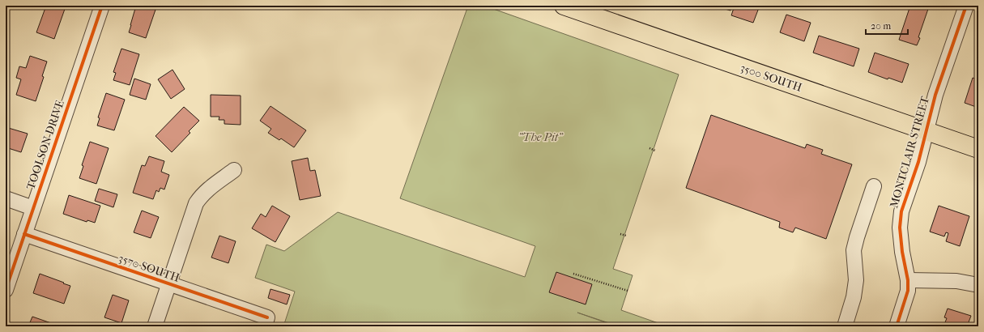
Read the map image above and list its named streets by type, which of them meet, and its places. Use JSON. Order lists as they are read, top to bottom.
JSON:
{
  "streets": {
    "main road": ["3500 SOUTH"],
    "street": ["TOOLSON DRIVE", "MONTCLAIR STREET", "3570 SOUTH"]
  },
  "crossings": [
    ["3500 SOUTH", "MONTCLAIR STREET"],
    ["TOOLSON DRIVE", "3570 SOUTH"]
  ],
  "parks": ["\"The Pit\""],
  "scale_bar": "20 m"
}
